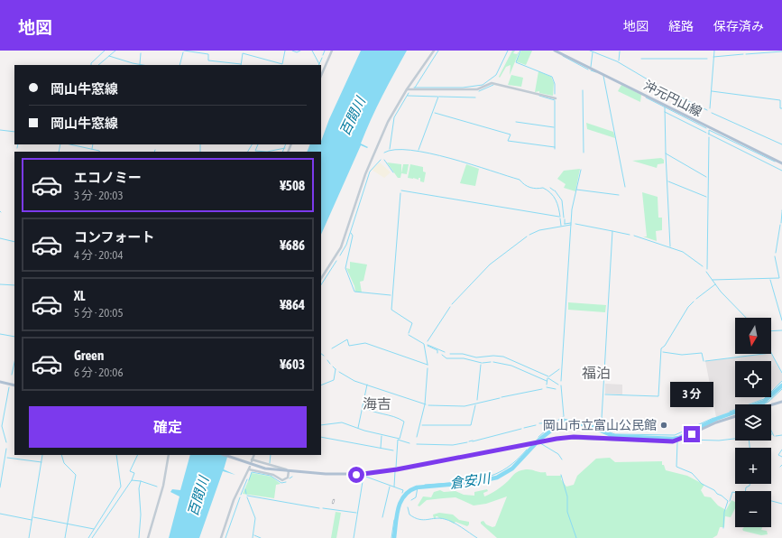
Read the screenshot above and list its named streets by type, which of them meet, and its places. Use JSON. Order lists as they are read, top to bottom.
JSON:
{
  "streets": {
    "main road": ["沖元円山線"]
  },
  "districts": ["福泊", "海吉"],
  "water": ["百間川", "倉安川"],
  "places": ["岡山市立富山公民館"],
  "north": "bottom",
  "page": {
    "header": "地図",
    "nav": ["地図", "経路", "保存済み"],
    "banner": ["岡山牛窓線", "岡山牛窓線"],
    "list": [
      {
        "name": "エコノミー",
        "note": "3 分 · 20:03",
        "value": "¥508"
      },
      {
        "name": "コンフォート",
        "note": "4 分 · 20:04",
        "value": "¥686"
      },
      {
        "name": "XL",
        "note": "5 分 · 20:05",
        "value": "¥864"
      },
      {
        "name": "Green",
        "note": "6 分 · 20:06",
        "value": "¥603"
      }
    ],
    "map_buttons": ["+", "−"],
    "bubble": "3 分",
    "buttons": "確定"
  }
}
